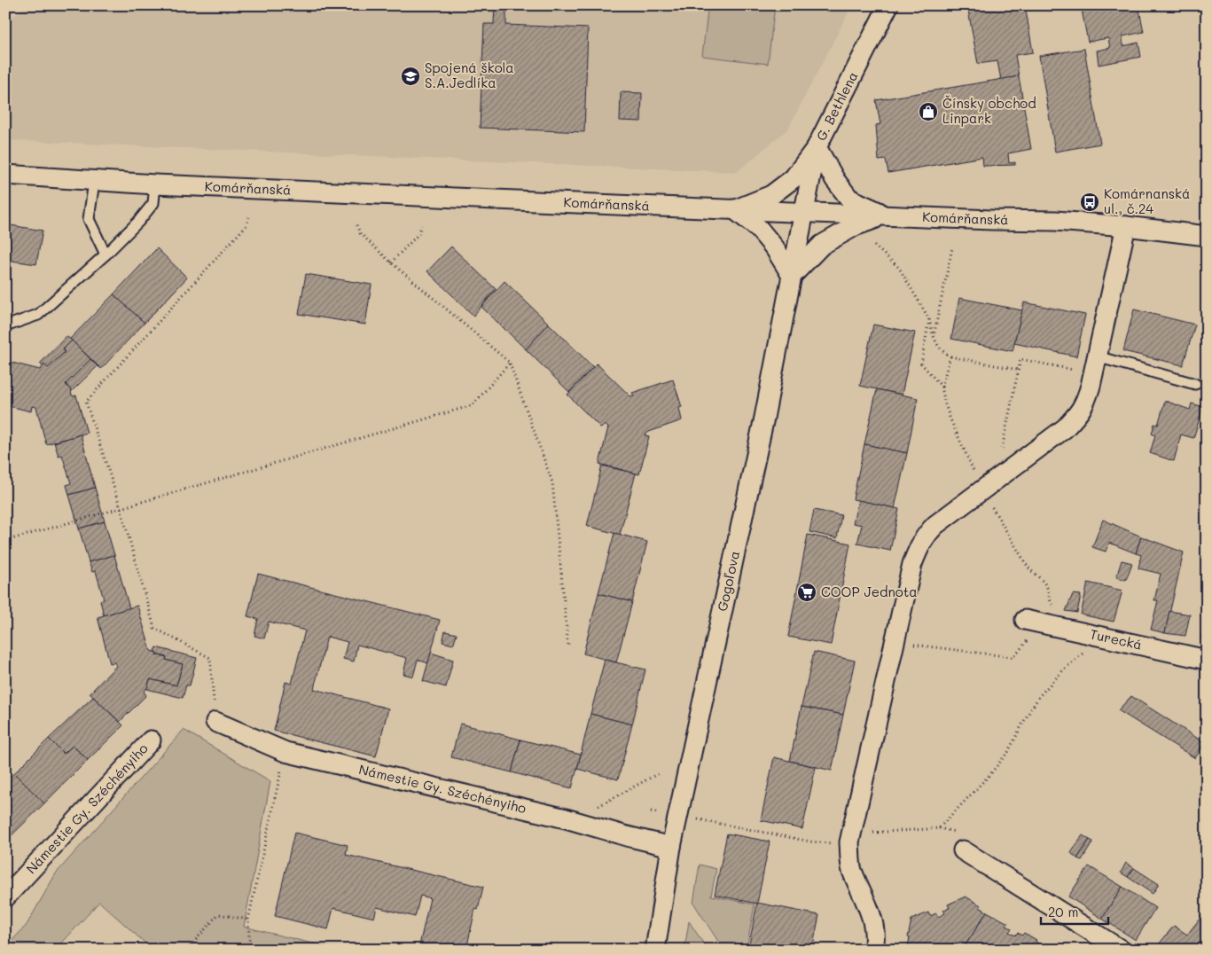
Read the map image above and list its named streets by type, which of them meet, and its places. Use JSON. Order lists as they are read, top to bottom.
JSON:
{
  "streets": {
    "street": [
      "G. Bethlena",
      "Komárňanská",
      "Gogoľova",
      "Turecká",
      "Námestie Gy. Széchényiho"
    ]
  },
  "crossings": [
    ["G. Bethlena", "Komárňanská"],
    ["G. Bethlena", "Gogoľova"],
    ["Komárňanská", "Gogoľova"],
    ["Gogoľova", "Námestie Gy. Széchényiho"]
  ],
  "places": {
    "school or university": ["Spojená škola S.A.Jedlíka"],
    "shop": ["Čínsky obchod Linpark"],
    "bus stop": ["Komárnanská ul., č.24"],
    "supermarket": ["COOP Jednota"]
  },
  "scale_bar": "20 m"
}
